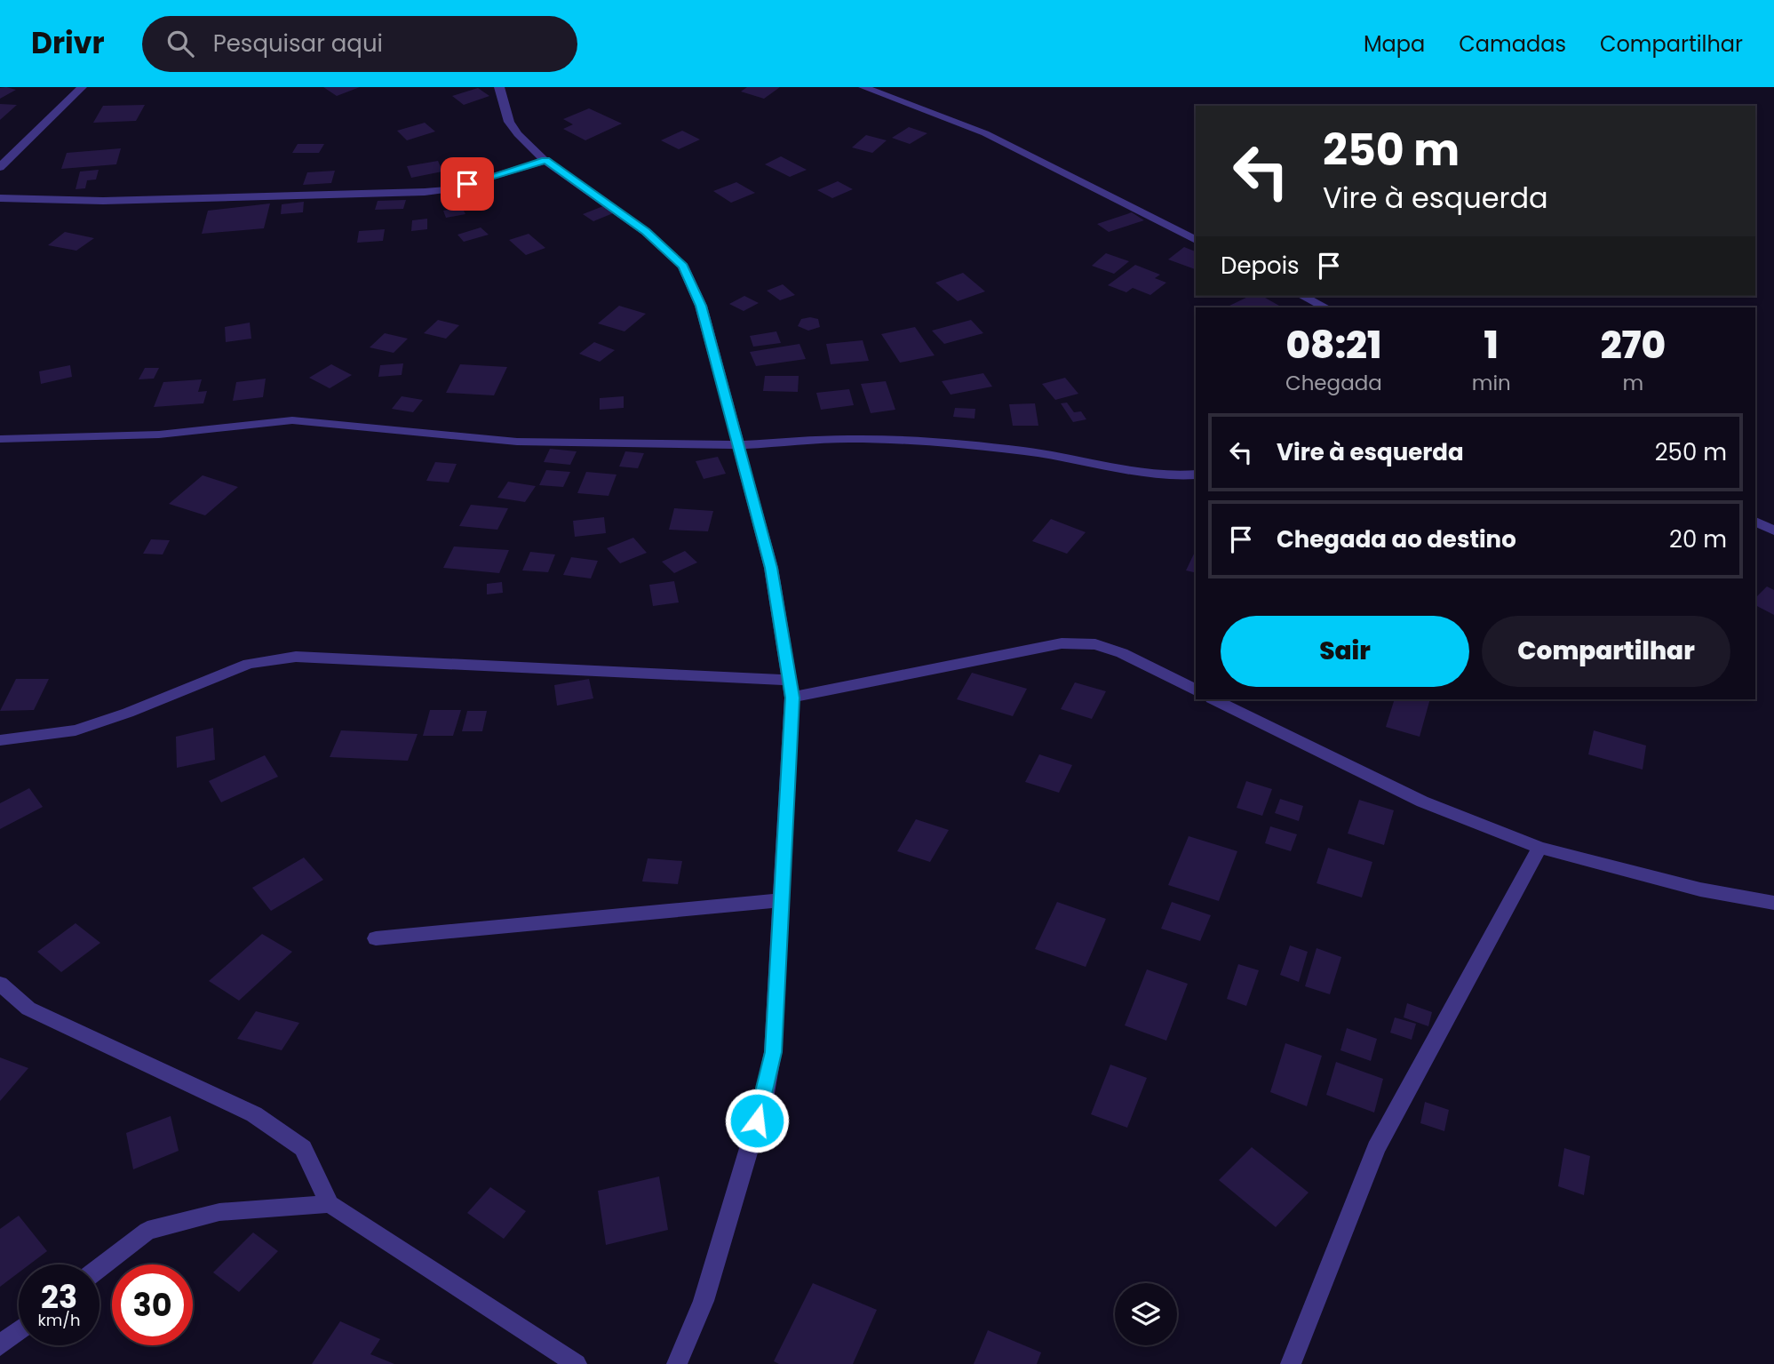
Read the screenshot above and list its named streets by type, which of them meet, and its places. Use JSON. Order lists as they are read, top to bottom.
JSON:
{
  "page": {
    "header": "Drivr",
    "search": "Pesquisar aqui",
    "nav": ["Mapa", "Camadas", "Compartilhar"],
    "turn": ["250 m", "Vire à esquerda"],
    "then": "Depois",
    "eta": [
      "08:21",
      "Chegada",
      "1",
      "min",
      "270",
      "m"
    ],
    "list": [
      {
        "name": "Vire à esquerda",
        "value": "250 m"
      },
      {
        "name": "Chegada ao destino",
        "value": "20 m"
      }
    ],
    "buttons": ["Sair", "Compartilhar"],
    "speed": "23 km/h",
    "limit": "30"
  }
}
